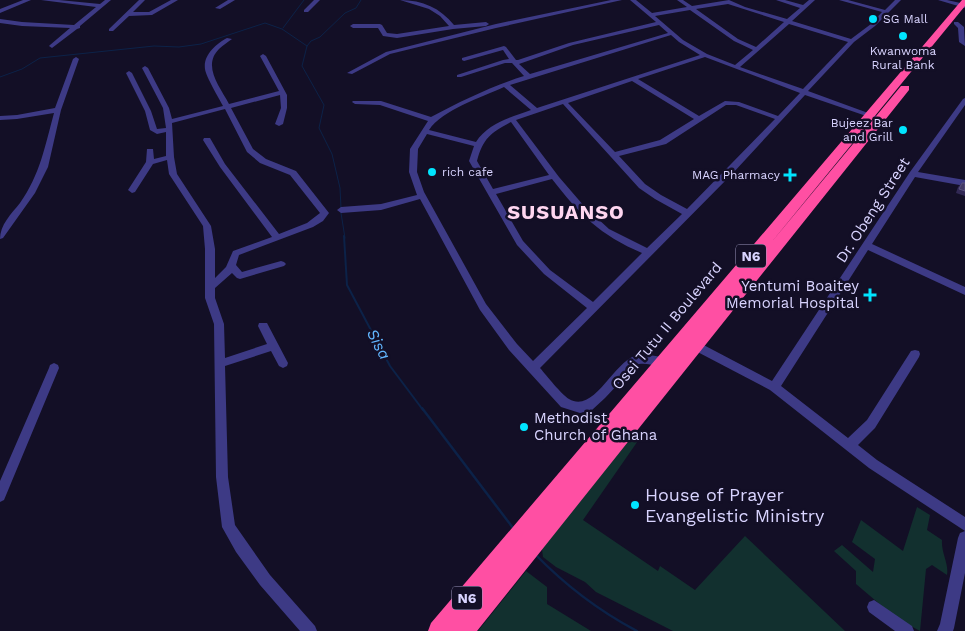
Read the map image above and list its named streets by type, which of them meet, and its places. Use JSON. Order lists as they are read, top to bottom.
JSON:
{
  "streets": {
    "highway": ["N6", "Osei Tutu II Boulevard"],
    "street": ["Dr. Obeng Street"]
  },
  "districts": ["SUSUANSO"],
  "water": ["Sisa"],
  "places": {
    "other": [
      "SG Mall",
      "Kwanwoma Rural Bank",
      "Bujeez Bar and Grill",
      "rich cafe",
      "Methodist Church of Ghana",
      "House of Prayer Evangelistic Ministry"
    ],
    "health": ["MAG Pharmacy", "Yentumi Boaitey Memorial Hospital"]
  }
}
